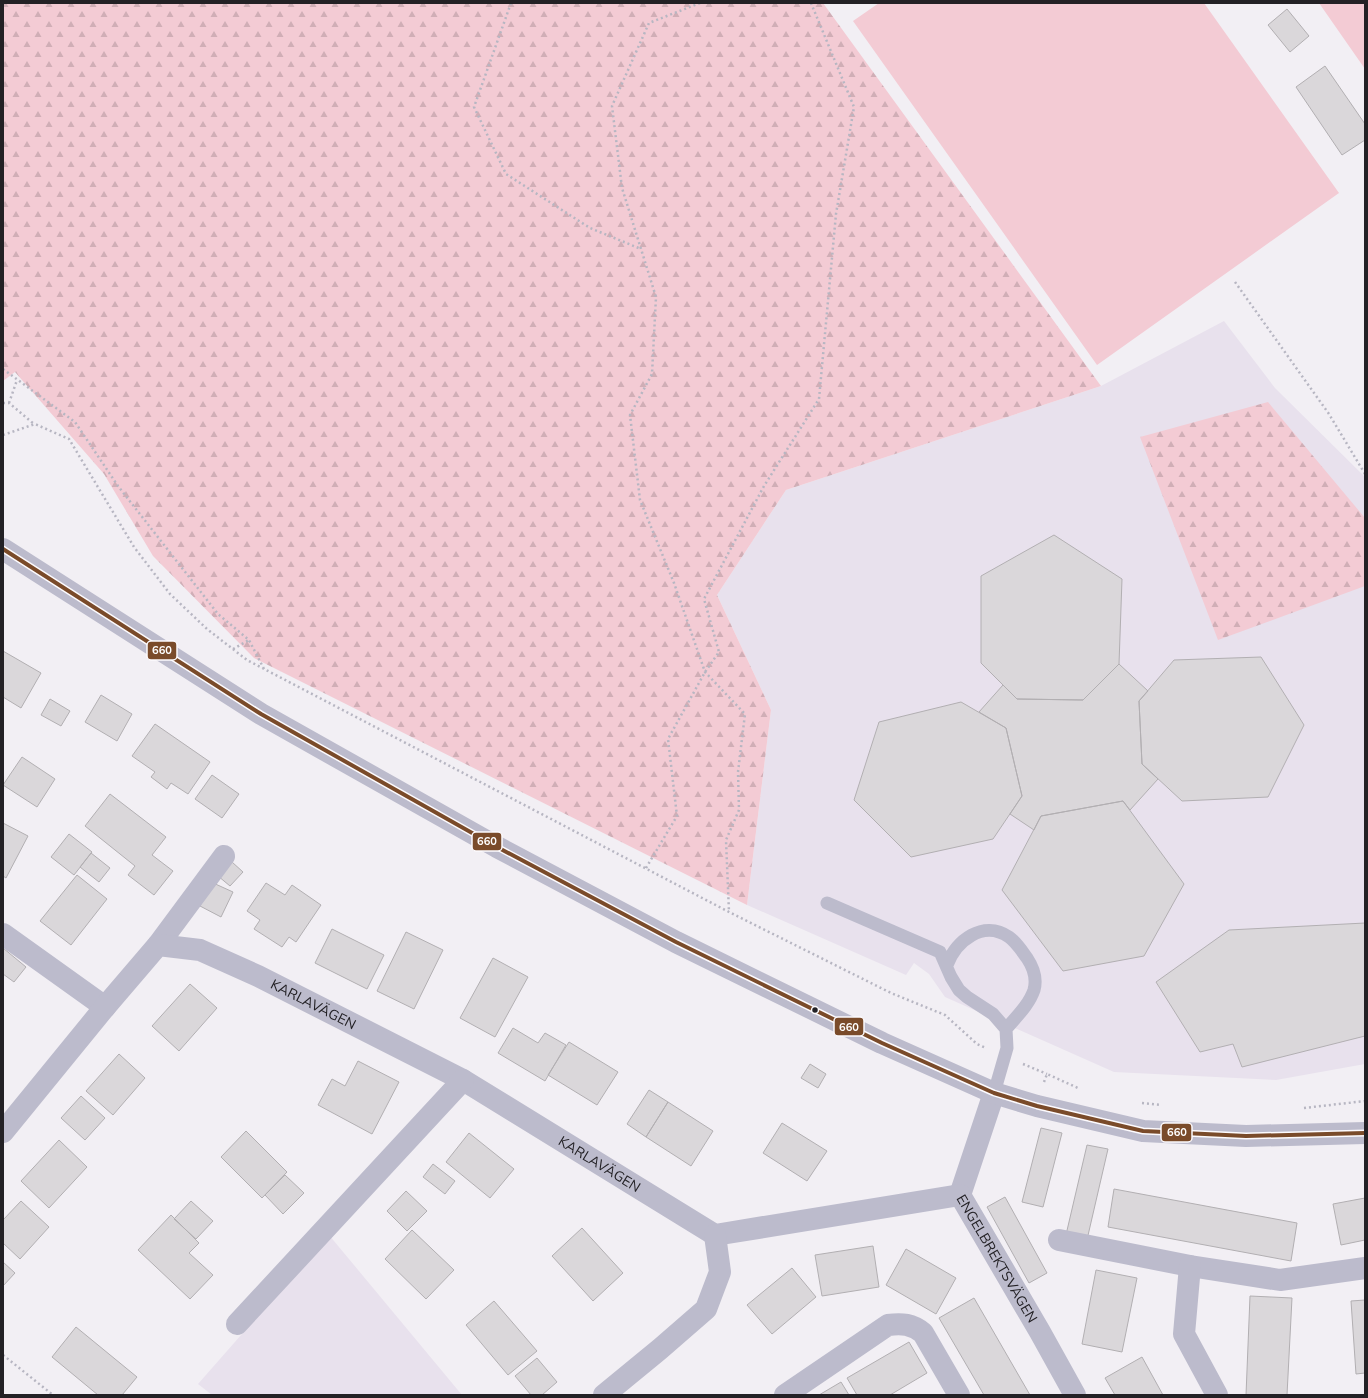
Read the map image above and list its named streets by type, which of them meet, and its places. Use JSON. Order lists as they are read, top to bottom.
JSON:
{
  "streets": {
    "street": ["KARLAVÄGEN", "ENGELBREKTSVÄGEN"]
  },
  "lines": ["transit line 660"]
}
